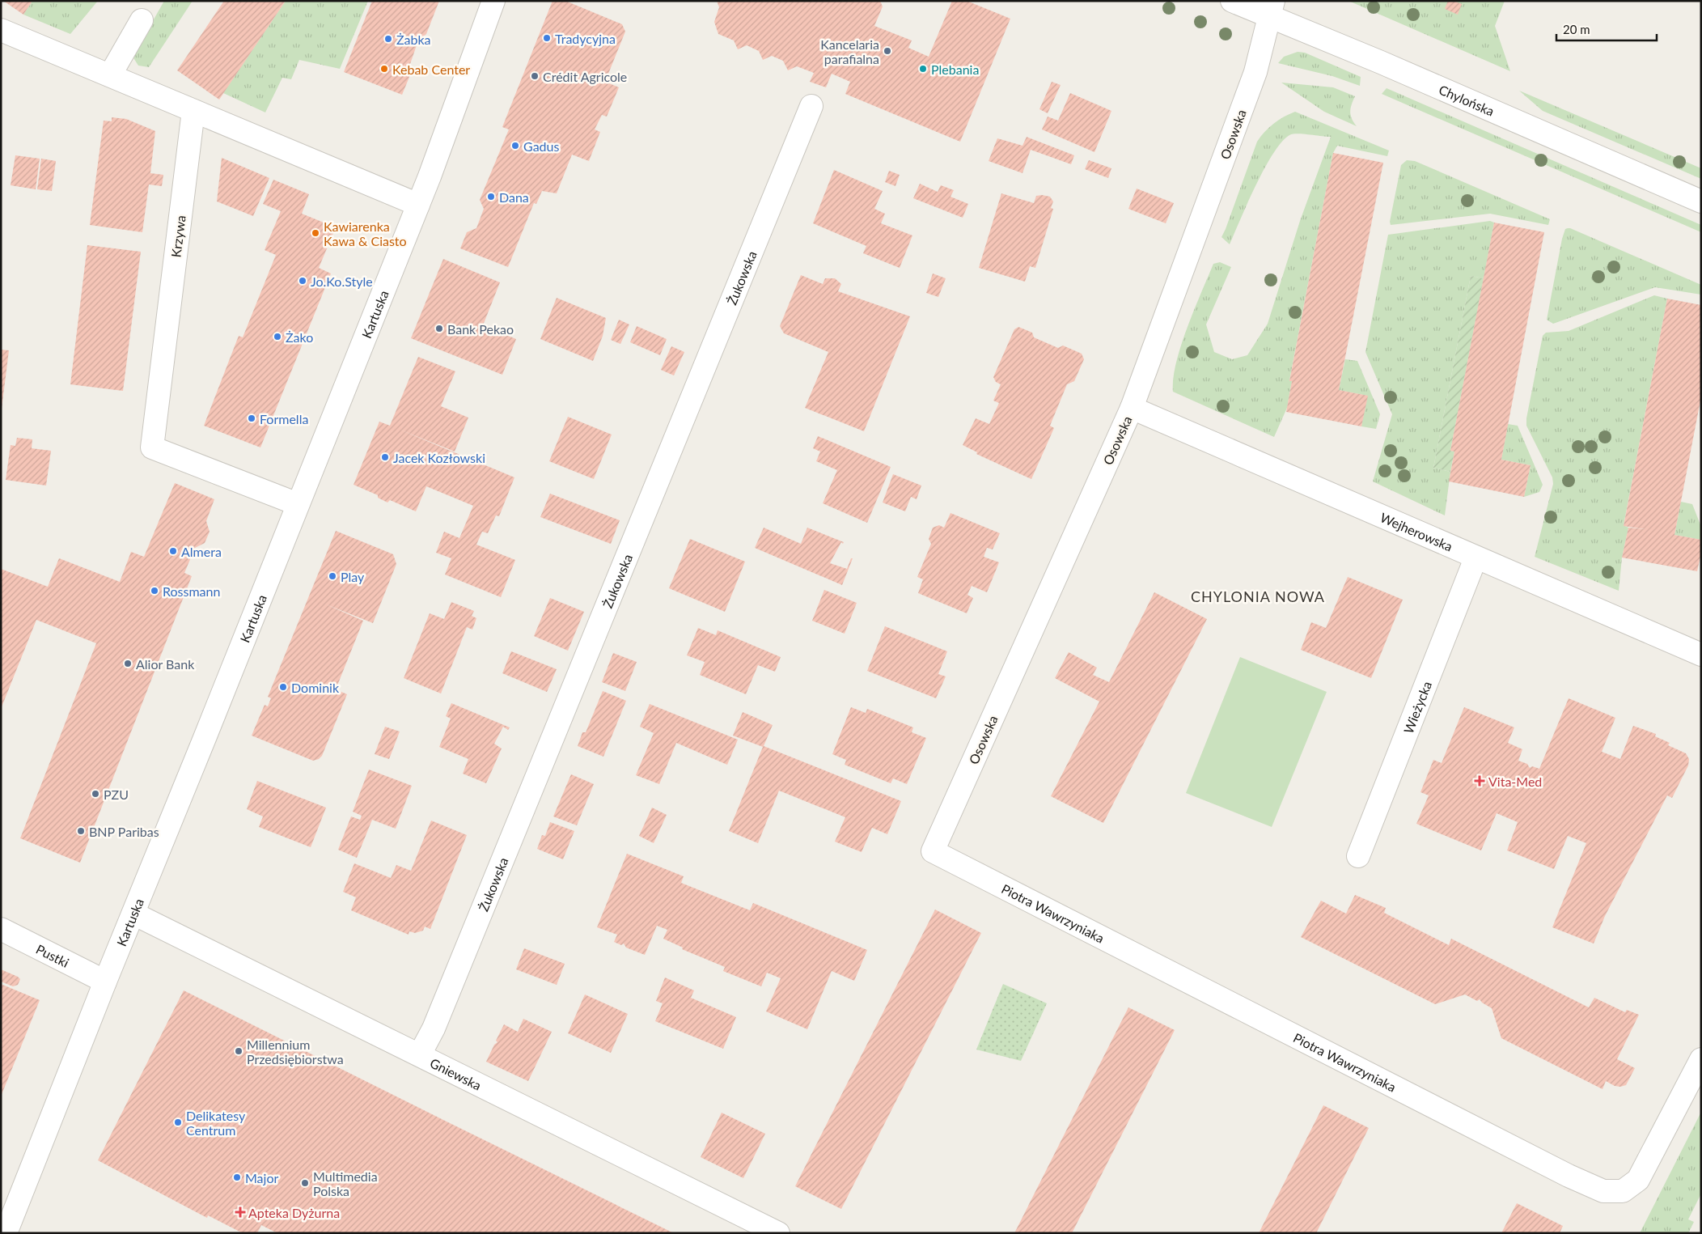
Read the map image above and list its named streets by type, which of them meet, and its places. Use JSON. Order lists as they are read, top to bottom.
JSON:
{
  "streets": {
    "street": [
      "Chylońska",
      "Osowska",
      "Krzywa",
      "Żukowska",
      "Kartuska",
      "Wejherowska",
      "Wieżycka",
      "Piotra Wawrzyniaka",
      "Pustki",
      "Gniewska"
    ]
  },
  "crossings": [
    ["Chylońska", "Osowska"],
    ["Osowska", "Wejherowska"],
    ["Osowska", "Piotra Wawrzyniaka"],
    ["Krzywa", "Kartuska"],
    ["Żukowska", "Gniewska"],
    ["Kartuska", "Pustki"],
    ["Kartuska", "Gniewska"],
    ["Wejherowska", "Wieżycka"]
  ],
  "districts": ["CHYLONIA NOWA"],
  "places": {
    "other": [
      "Tradycyjna",
      "Żabka",
      "Kancelaria parafialna",
      "Kebab Center",
      "Plebania",
      "Crédit Agricole",
      "Gadus",
      "Dana",
      "Kawiarenka Kawa & Ciasto",
      "Jo.Ko.Style",
      "Bank Pekao",
      "Żako",
      "Formella",
      "Jacek Kozłowski",
      "Almera",
      "Play",
      "Rossmann",
      "Alior Bank",
      "Dominik",
      "PZU",
      "BNP Paribas",
      "Millennium Przedsiębiorstwa",
      "Delikatesy Centrum",
      "Major",
      "Multimedia Polska"
    ],
    "health": ["Vita-Med", "Apteka Dyżurna"]
  },
  "scale_bar": "20 m"
}
